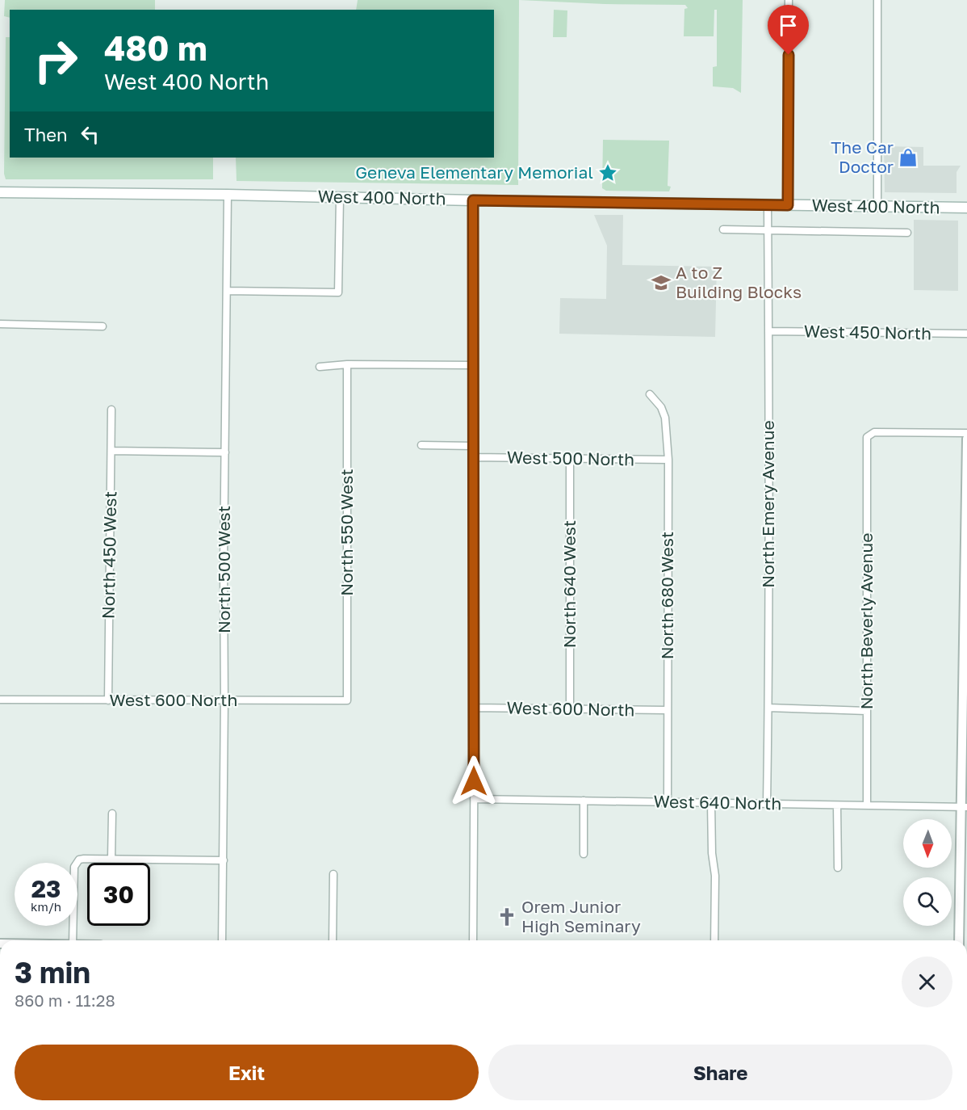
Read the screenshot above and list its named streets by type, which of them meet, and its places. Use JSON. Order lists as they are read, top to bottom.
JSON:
{
  "streets": {
    "main road": ["West 400 North"],
    "street": [
      "West 450 North",
      "West 500 North",
      "North Emery Avenue",
      "North 550 West",
      "North 450 West",
      "North 500 West",
      "North 640 West",
      "North 680 West",
      "North Beverly Avenue",
      "West 600 North",
      "West 640 North"
    ]
  },
  "crossings": [
    ["West 400 North", "North Emery Avenue"],
    ["West 400 North", "North 500 West"],
    ["West 450 North", "North Emery Avenue"],
    ["West 500 North", "North 640 West"],
    ["West 500 North", "North 680 West"],
    ["North Emery Avenue", "West 640 North"],
    ["North 550 West", "West 600 North"],
    ["North 450 West", "West 600 North"],
    ["North 500 West", "West 600 North"],
    ["North 640 West", "West 600 North"],
    ["North 680 West", "West 600 North"],
    ["North 680 West", "West 640 North"],
    ["North Beverly Avenue", "West 640 North"]
  ],
  "places": {
    "shop": ["The Car Doctor"],
    "place": ["Geneva Elementary Memorial"],
    "school or university": ["A to Z Building Blocks"],
    "church": ["Orem Junior High Seminary"]
  },
  "north": "bottom",
  "page": {
    "turn": ["480 m", "West 400 North"],
    "then": "Then",
    "speed": "23 km/h",
    "limit": "30",
    "heading": ["3 min", "860 m · 11:28"],
    "buttons": ["Exit", "Share"]
  }
}
